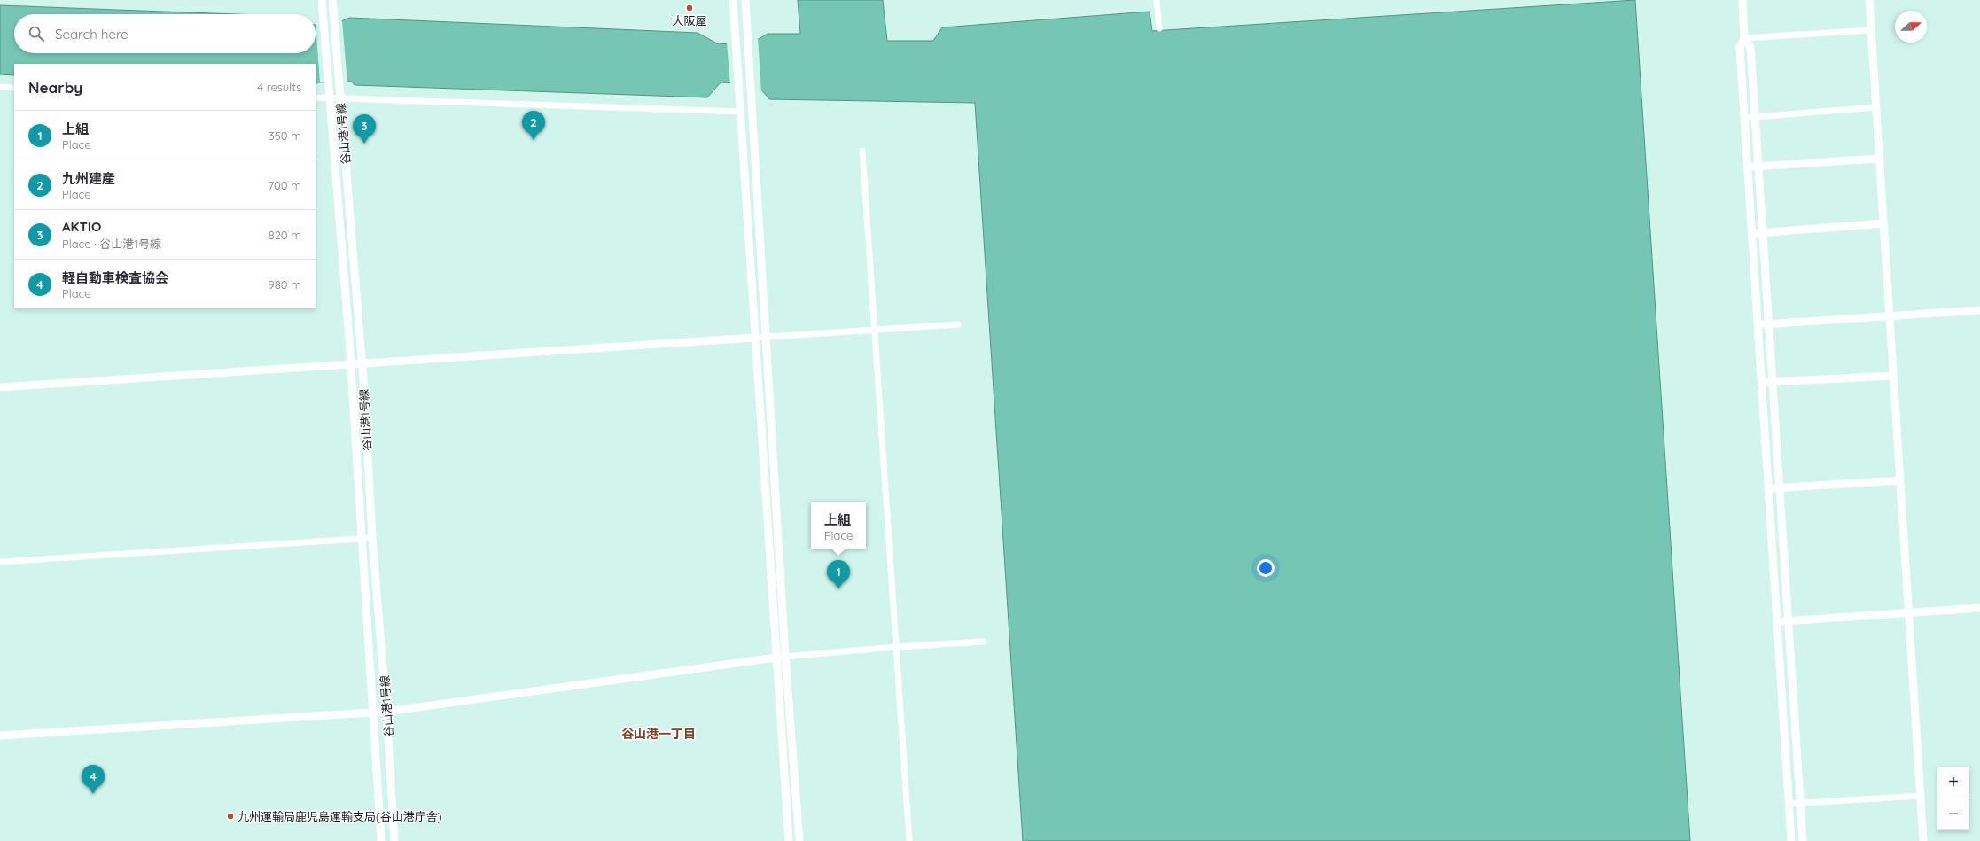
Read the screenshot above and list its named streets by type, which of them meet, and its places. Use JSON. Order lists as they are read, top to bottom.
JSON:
{
  "streets": {
    "street": ["谷山港1号線"]
  },
  "districts": ["谷山港一丁目"],
  "places": ["大阪屋", "九州運輸局鹿児島運輸支局(谷山港庁舎)"],
  "north": "right",
  "page": {
    "search": "Search here",
    "heading": ["Nearby", "4 results"],
    "list": [
      {
        "mark": "1",
        "name": "上組",
        "note": "Place",
        "value": "350 m"
      },
      {
        "mark": "2",
        "name": "九州建産",
        "note": "Place",
        "value": "700 m"
      },
      {
        "mark": "3",
        "name": "AKTIO",
        "note": "Place · 谷山港1号線",
        "value": "820 m"
      },
      {
        "mark": "4",
        "name": "軽自動車検査協会",
        "note": "Place",
        "value": "980 m"
      }
    ],
    "pins": [
      "2",
      "3",
      "1",
      "4"
    ],
    "popup": ["上組", "Place"],
    "map_buttons": ["+", "−"]
  }
}
